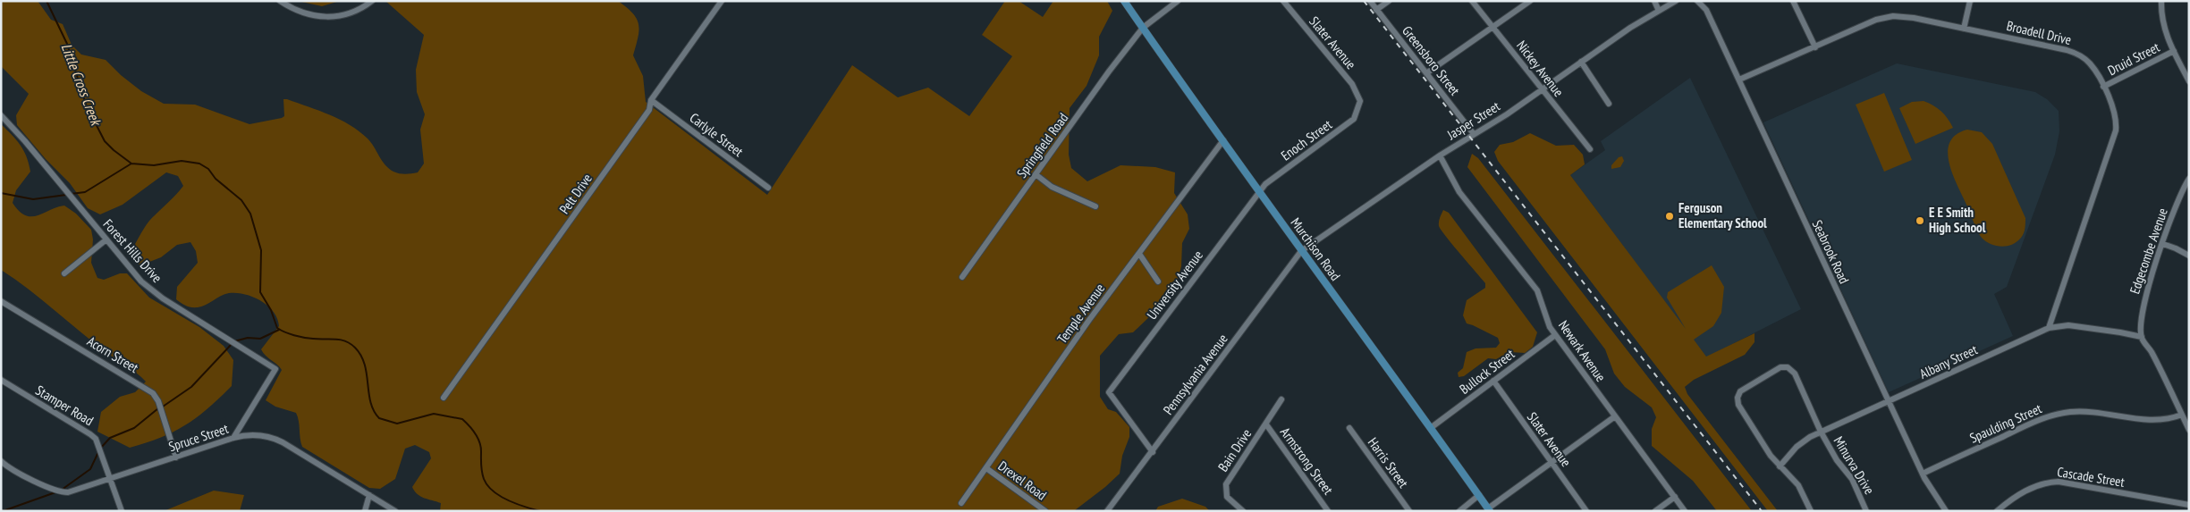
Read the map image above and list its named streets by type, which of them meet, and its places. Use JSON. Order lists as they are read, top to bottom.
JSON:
{
  "streets": {
    "main road": ["Murchison Road"],
    "street": [
      "Broadell Drive",
      "Slater Avenue",
      "Druid Street",
      "Greensboro Street",
      "Nickey Avenue",
      "Jasper Street",
      "Carlyle Street",
      "Enoch Street",
      "Springfield Road",
      "Pelt Drive",
      "Forest Hills Drive",
      "Edgecombe Avenue",
      "Seabrook Road",
      "University Avenue",
      "Temple Avenue",
      "Newark Avenue",
      "Acorn Street",
      "Albany Street",
      "Bullock Street",
      "Pennsylvania Avenue",
      "Stamper Road",
      "Spaulding Street",
      "Spruce Street",
      "Bain Drive",
      "Armstrong Street",
      "Harris Street",
      "Minurva Drive",
      "Cascade Street",
      "Drexel Road"
    ]
  },
  "crossings": [
    ["Broadell Drive", "Druid Street"],
    ["Broadell Drive", "Seabrook Road"],
    ["Broadell Drive", "Albany Street"],
    ["Slater Avenue", "Enoch Street"],
    ["Slater Avenue", "Bullock Street"],
    ["Greensboro Street", "Jasper Street"],
    ["Nickey Avenue", "Jasper Street"],
    ["Jasper Street", "Murchison Road"],
    ["Jasper Street", "Newark Avenue"],
    ["Jasper Street", "Pennsylvania Avenue"],
    ["Carlyle Street", "Pelt Drive"],
    ["Enoch Street", "Murchison Road"],
    ["Enoch Street", "University Avenue"],
    ["Springfield Road", "Murchison Road"],
    ["Murchison Road", "University Avenue"],
    ["Murchison Road", "Temple Avenue"],
    ["Murchison Road", "Bullock Street"],
    ["Murchison Road", "Pennsylvania Avenue"],
    ["Forest Hills Drive", "Spruce Street"],
    ["Edgecombe Avenue", "Albany Street"],
    ["Seabrook Road", "Albany Street"],
    ["Seabrook Road", "Spaulding Street"],
    ["University Avenue", "Pennsylvania Avenue"],
    ["Temple Avenue", "Drexel Road"],
    ["Newark Avenue", "Bullock Street"],
    ["Acorn Street", "Spruce Street"],
    ["Albany Street", "Minurva Drive"],
    ["Stamper Road", "Spruce Street"],
    ["Bain Drive", "Armstrong Street"]
  ],
  "water": ["Little Cross Creek"],
  "places": ["Ferguson Elementary School", "E E Smith High School"]
}
